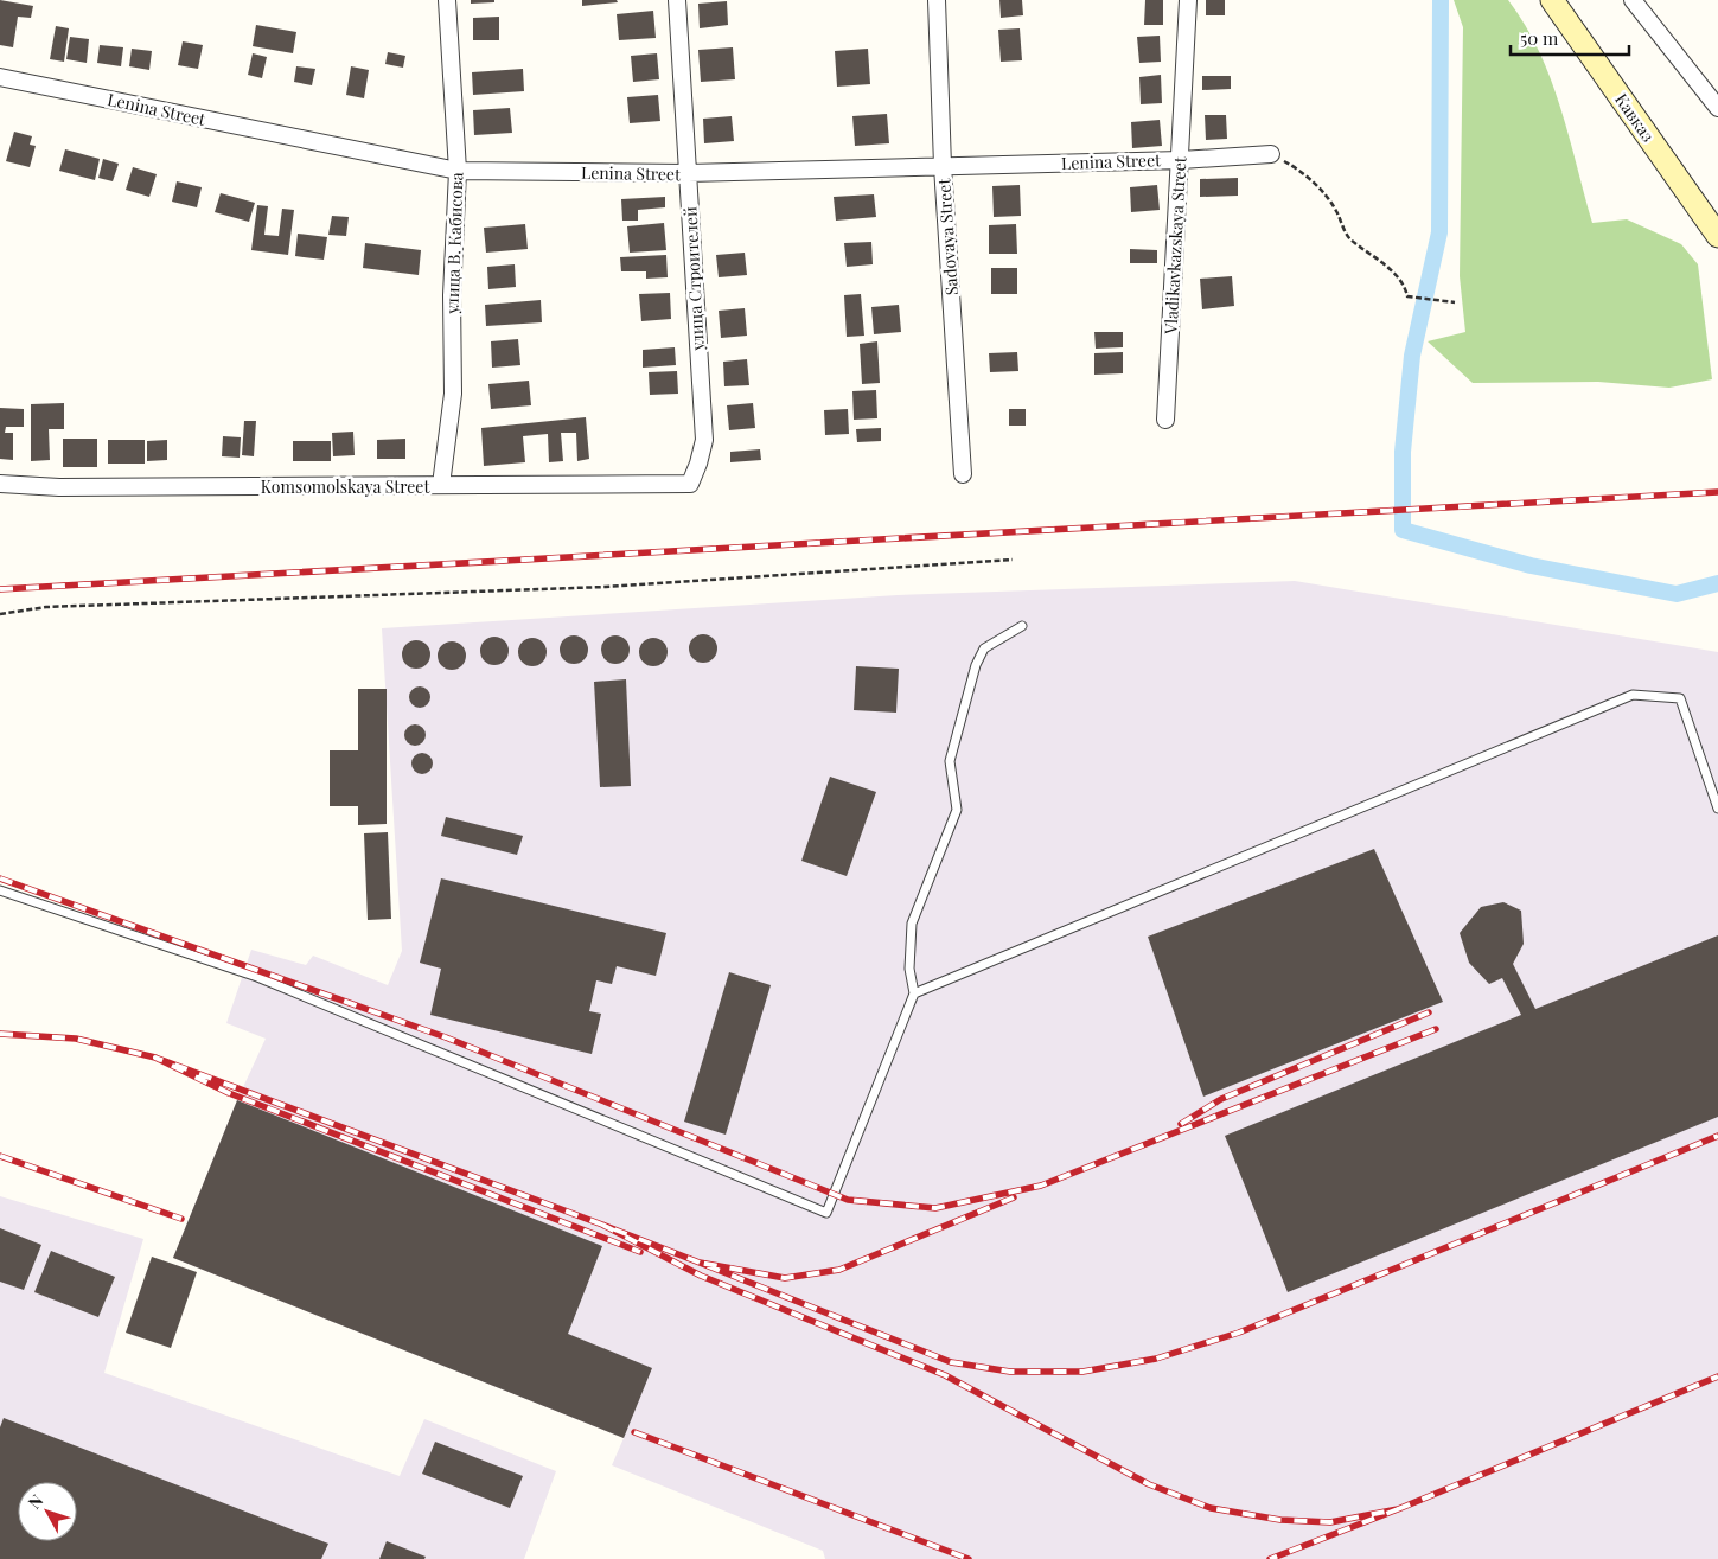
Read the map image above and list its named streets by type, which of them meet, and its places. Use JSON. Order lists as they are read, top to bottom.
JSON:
{
  "streets": {
    "main road": ["Кавказ"],
    "street": [
      "Lenina Street",
      "Sadovaya Street",
      "улица В. Кабисова",
      "Vladikavkazskaya Street",
      "улица Строителей",
      "Komsomolskaya Street"
    ]
  },
  "crossings": [
    ["Lenina Street", "Sadovaya Street"],
    ["Lenina Street", "улица В. Кабисова"],
    ["Lenina Street", "Vladikavkazskaya Street"],
    ["Lenina Street", "улица Строителей"],
    ["улица В. Кабисова", "Komsomolskaya Street"],
    ["улица Строителей", "Komsomolskaya Street"]
  ],
  "scale_bar": "50 m",
  "north": "top left"
}
